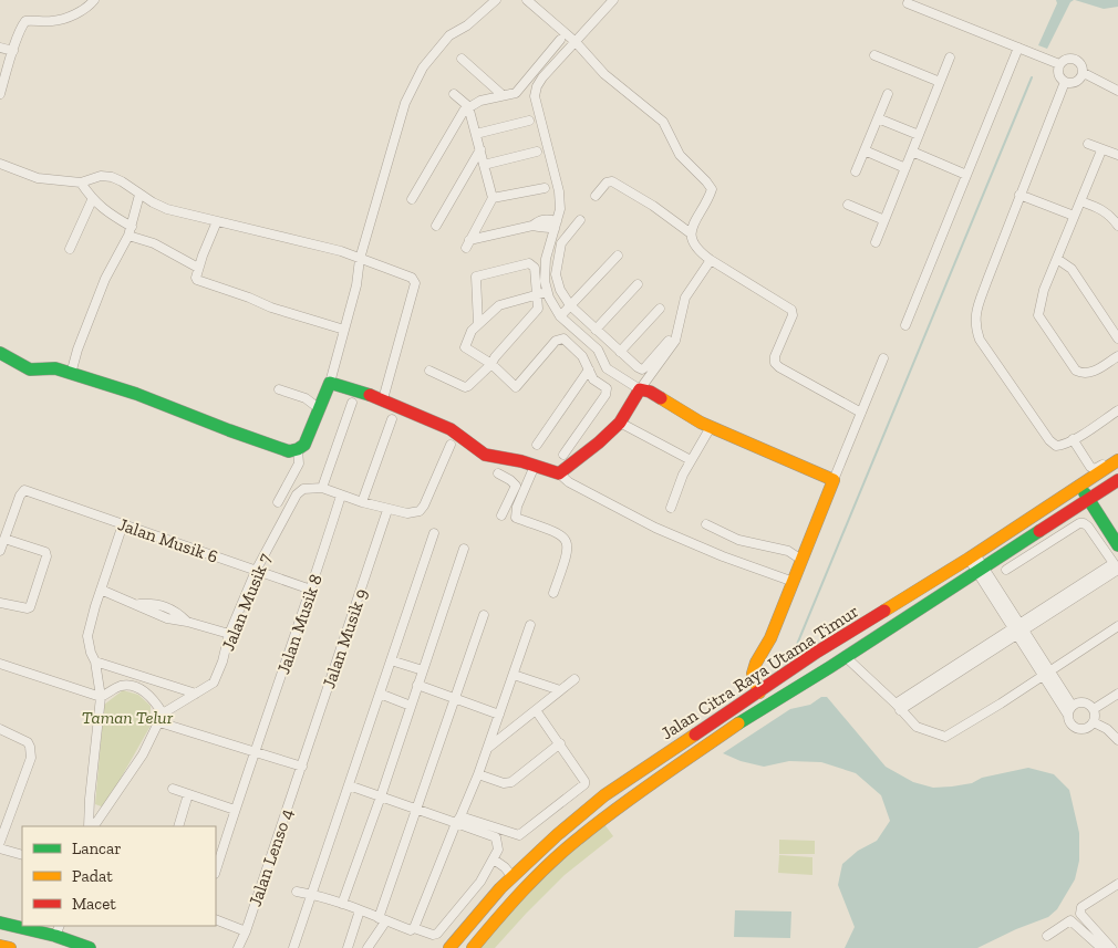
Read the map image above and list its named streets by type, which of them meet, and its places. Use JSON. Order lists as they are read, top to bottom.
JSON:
{
  "streets": {
    "main road": ["Jalan Citra Raya Utama Timur"],
    "street": [
      "Jalan Musik 6",
      "Jalan Musik 7",
      "Jalan Musik 8",
      "Jalan Musik 9",
      "Jalan Lenso 4"
    ]
  },
  "crossings": [
    ["Jalan Musik 6", "Jalan Musik 7"],
    ["Jalan Musik 6", "Jalan Musik 8"],
    ["Jalan Musik 9", "Jalan Lenso 4"]
  ],
  "parks": ["Taman Telur"],
  "legend": ["Lancar", "Padat", "Macet"]
}
